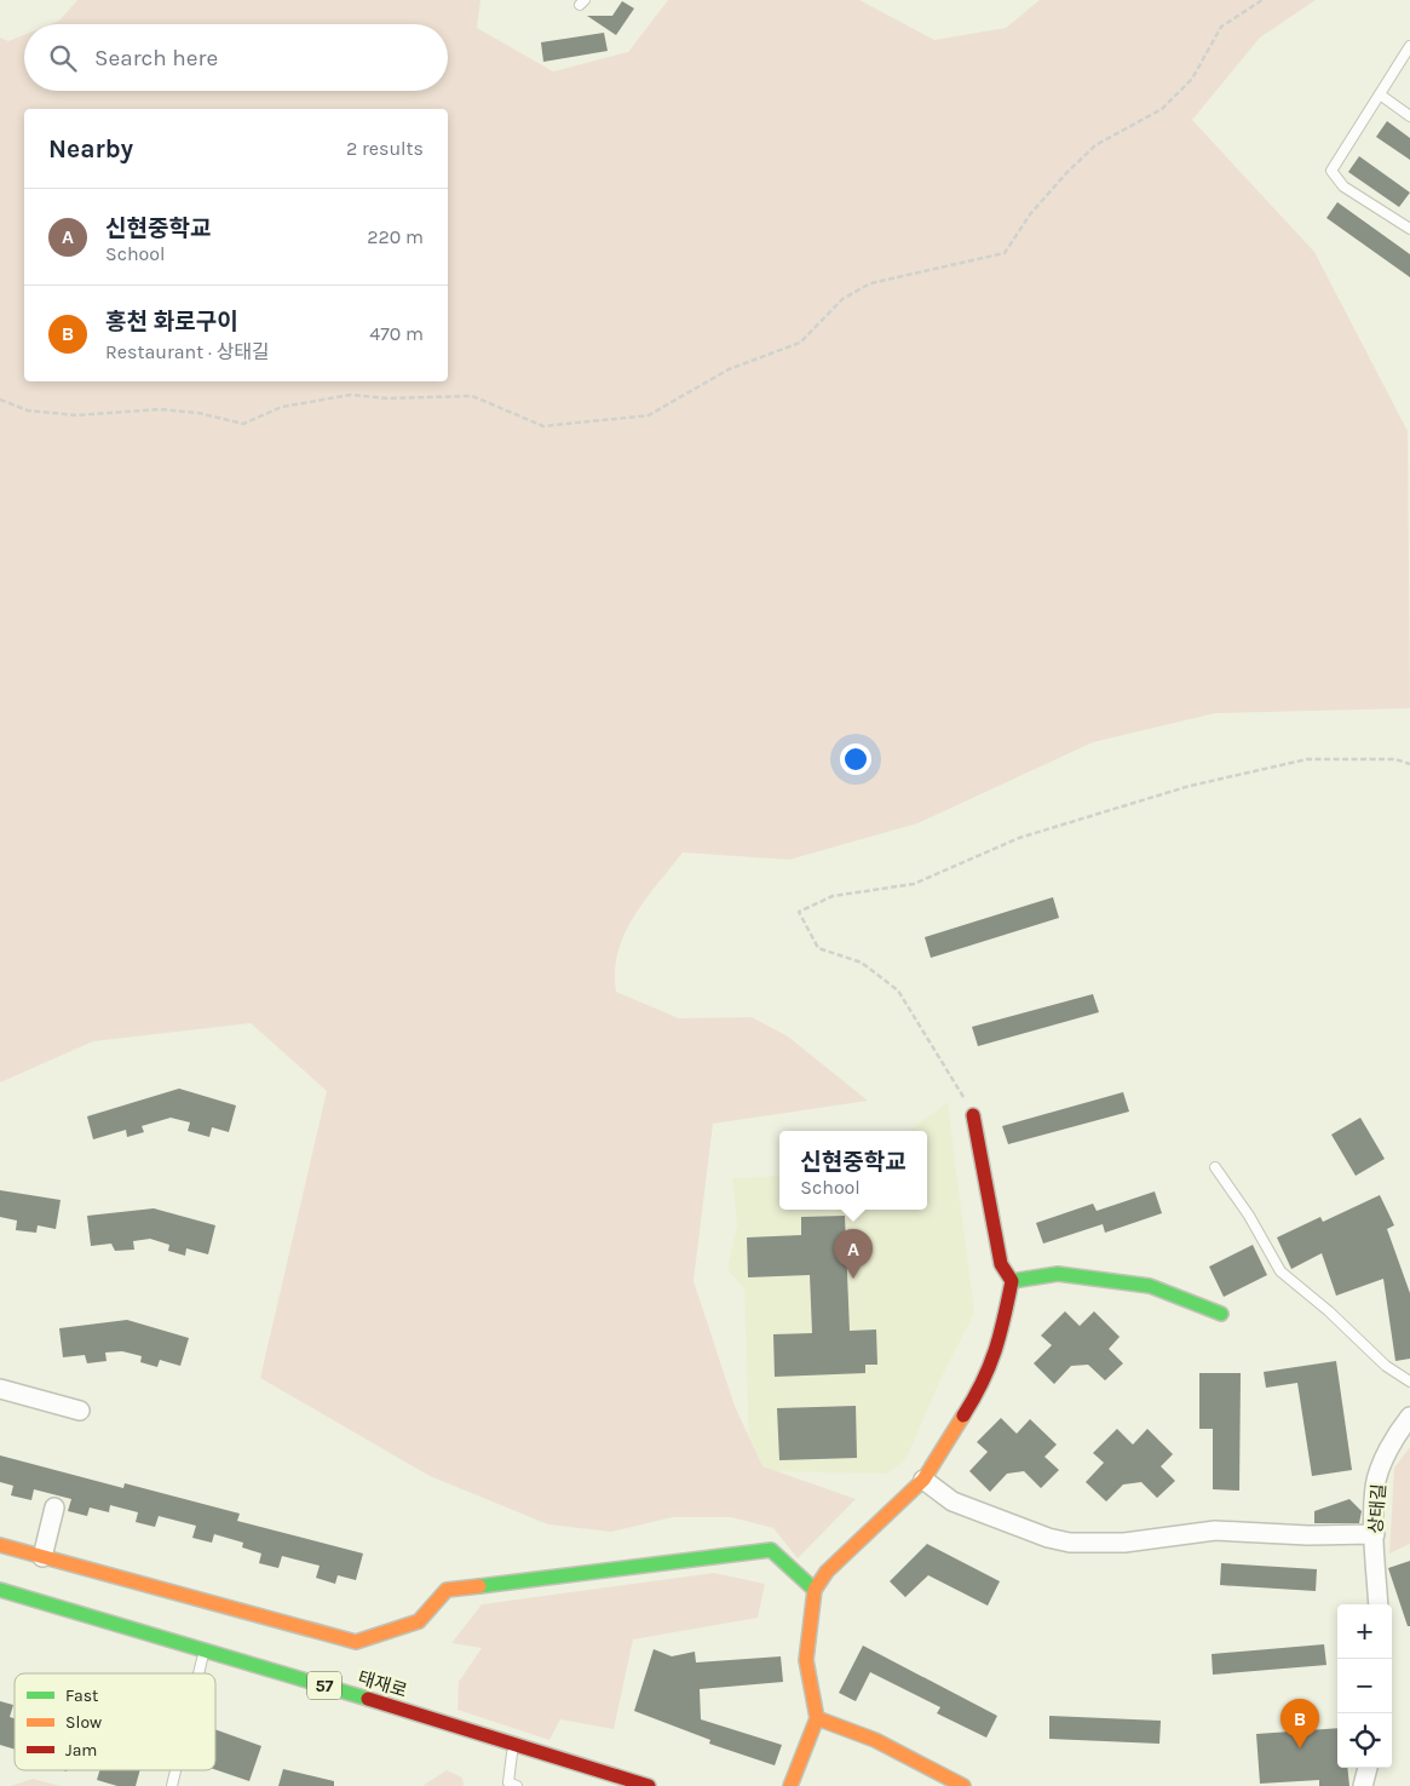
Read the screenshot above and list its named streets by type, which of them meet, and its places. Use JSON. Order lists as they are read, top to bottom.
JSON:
{
  "streets": {
    "street": ["상태길", "태재로", "57"]
  },
  "legend": ["Fast", "Slow", "Jam"],
  "page": {
    "search": "Search here",
    "heading": ["Nearby", "2 results"],
    "list": [
      {
        "mark": "A",
        "name": "신현중학교",
        "note": "School",
        "value": "220 m"
      },
      {
        "mark": "B",
        "name": "홍천 화로구이",
        "note": "Restaurant · 상태길",
        "value": "470 m"
      }
    ],
    "popup": ["신현중학교", "School"],
    "pins": ["A", "B"],
    "map_buttons": ["+", "−"]
  }
}
